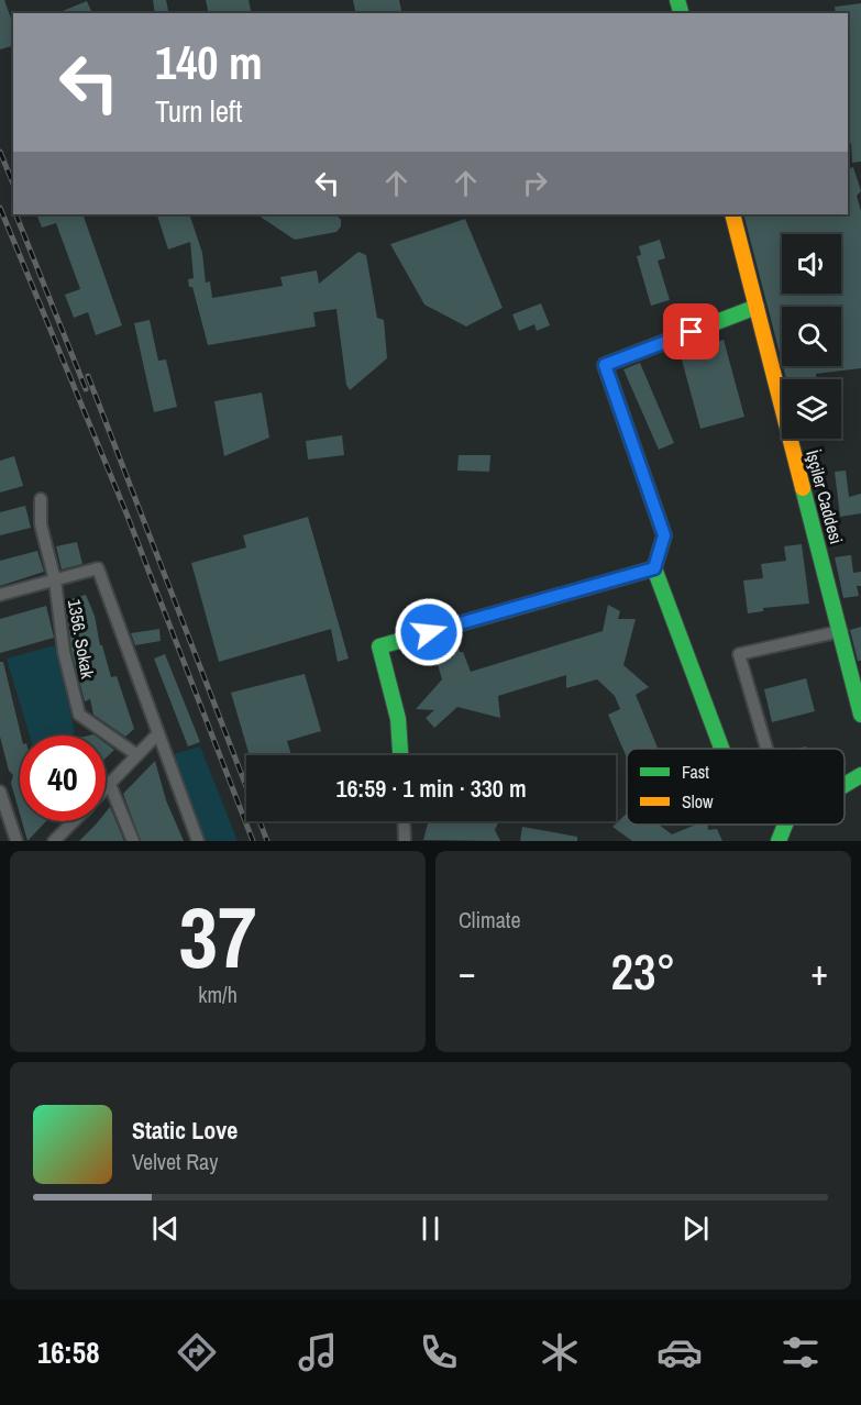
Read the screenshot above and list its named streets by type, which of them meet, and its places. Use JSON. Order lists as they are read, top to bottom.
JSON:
{
  "streets": {
    "street": ["İşçiler Caddesi", "1356. Sokak"]
  },
  "legend": ["Fast", "Slow"],
  "page": {
    "turn": ["140 m", "Turn left"],
    "limit": "40",
    "trip": "16:59 · 1 min · 330 m",
    "tile": [
      ["37", "km/h"],
      "Climate"
    ],
    "heat": ["−", "23°", "+"],
    "song": ["Static Love", "Velvet Ray"],
    "tabs": "16:58"
  }
}
